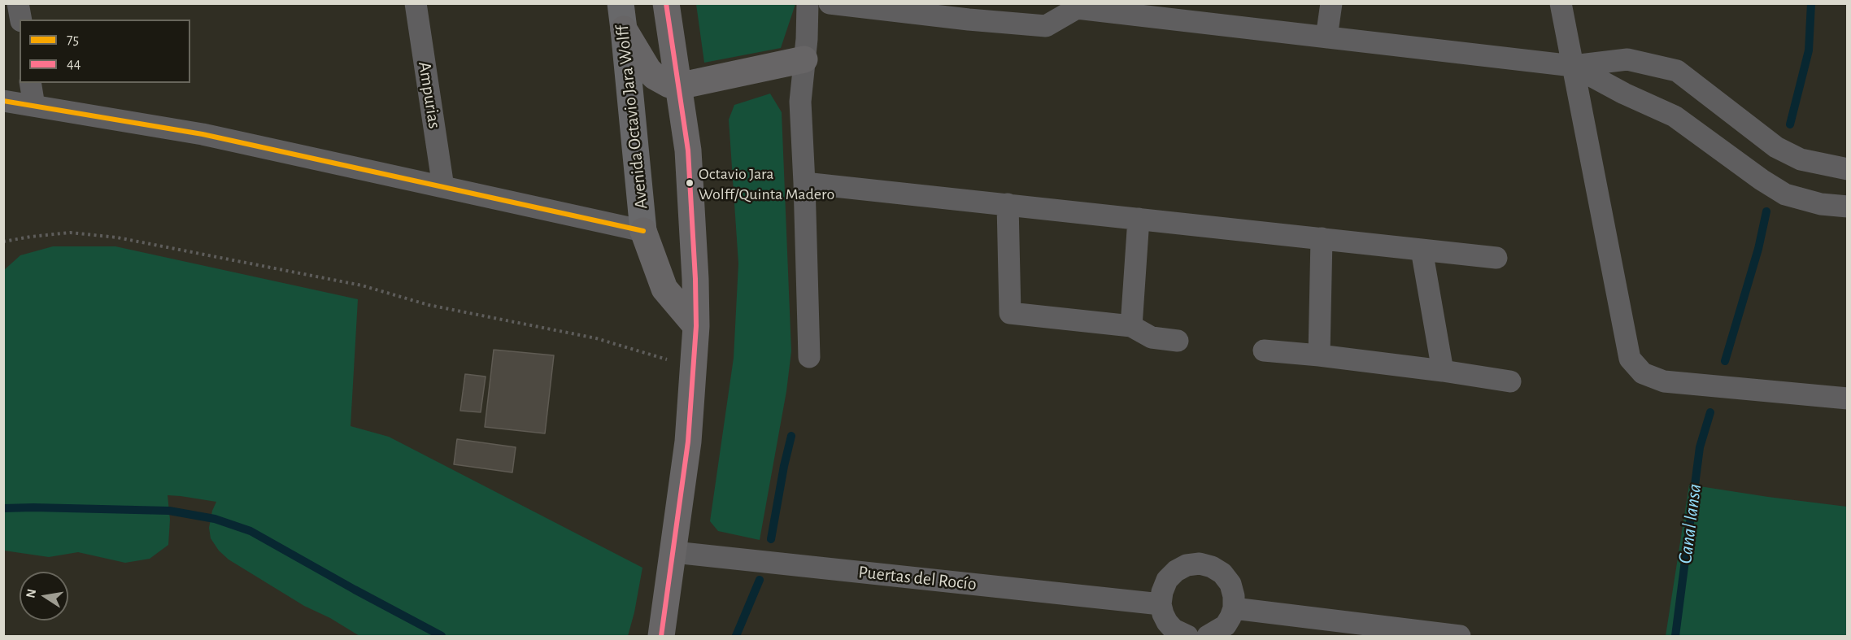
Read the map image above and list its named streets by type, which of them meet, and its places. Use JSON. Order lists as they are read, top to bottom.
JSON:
{
  "streets": {
    "street": ["Ampurias", "Avenida Octavio Jara Wolff", "Puertas del Rocío"]
  },
  "water": ["Canal Iansa"],
  "places": ["Octavio Jara Wolff/Quinta Madero"],
  "lines": ["transit line 44", "transit line 75"],
  "legend": ["75", "44"],
  "north": "left"
}
